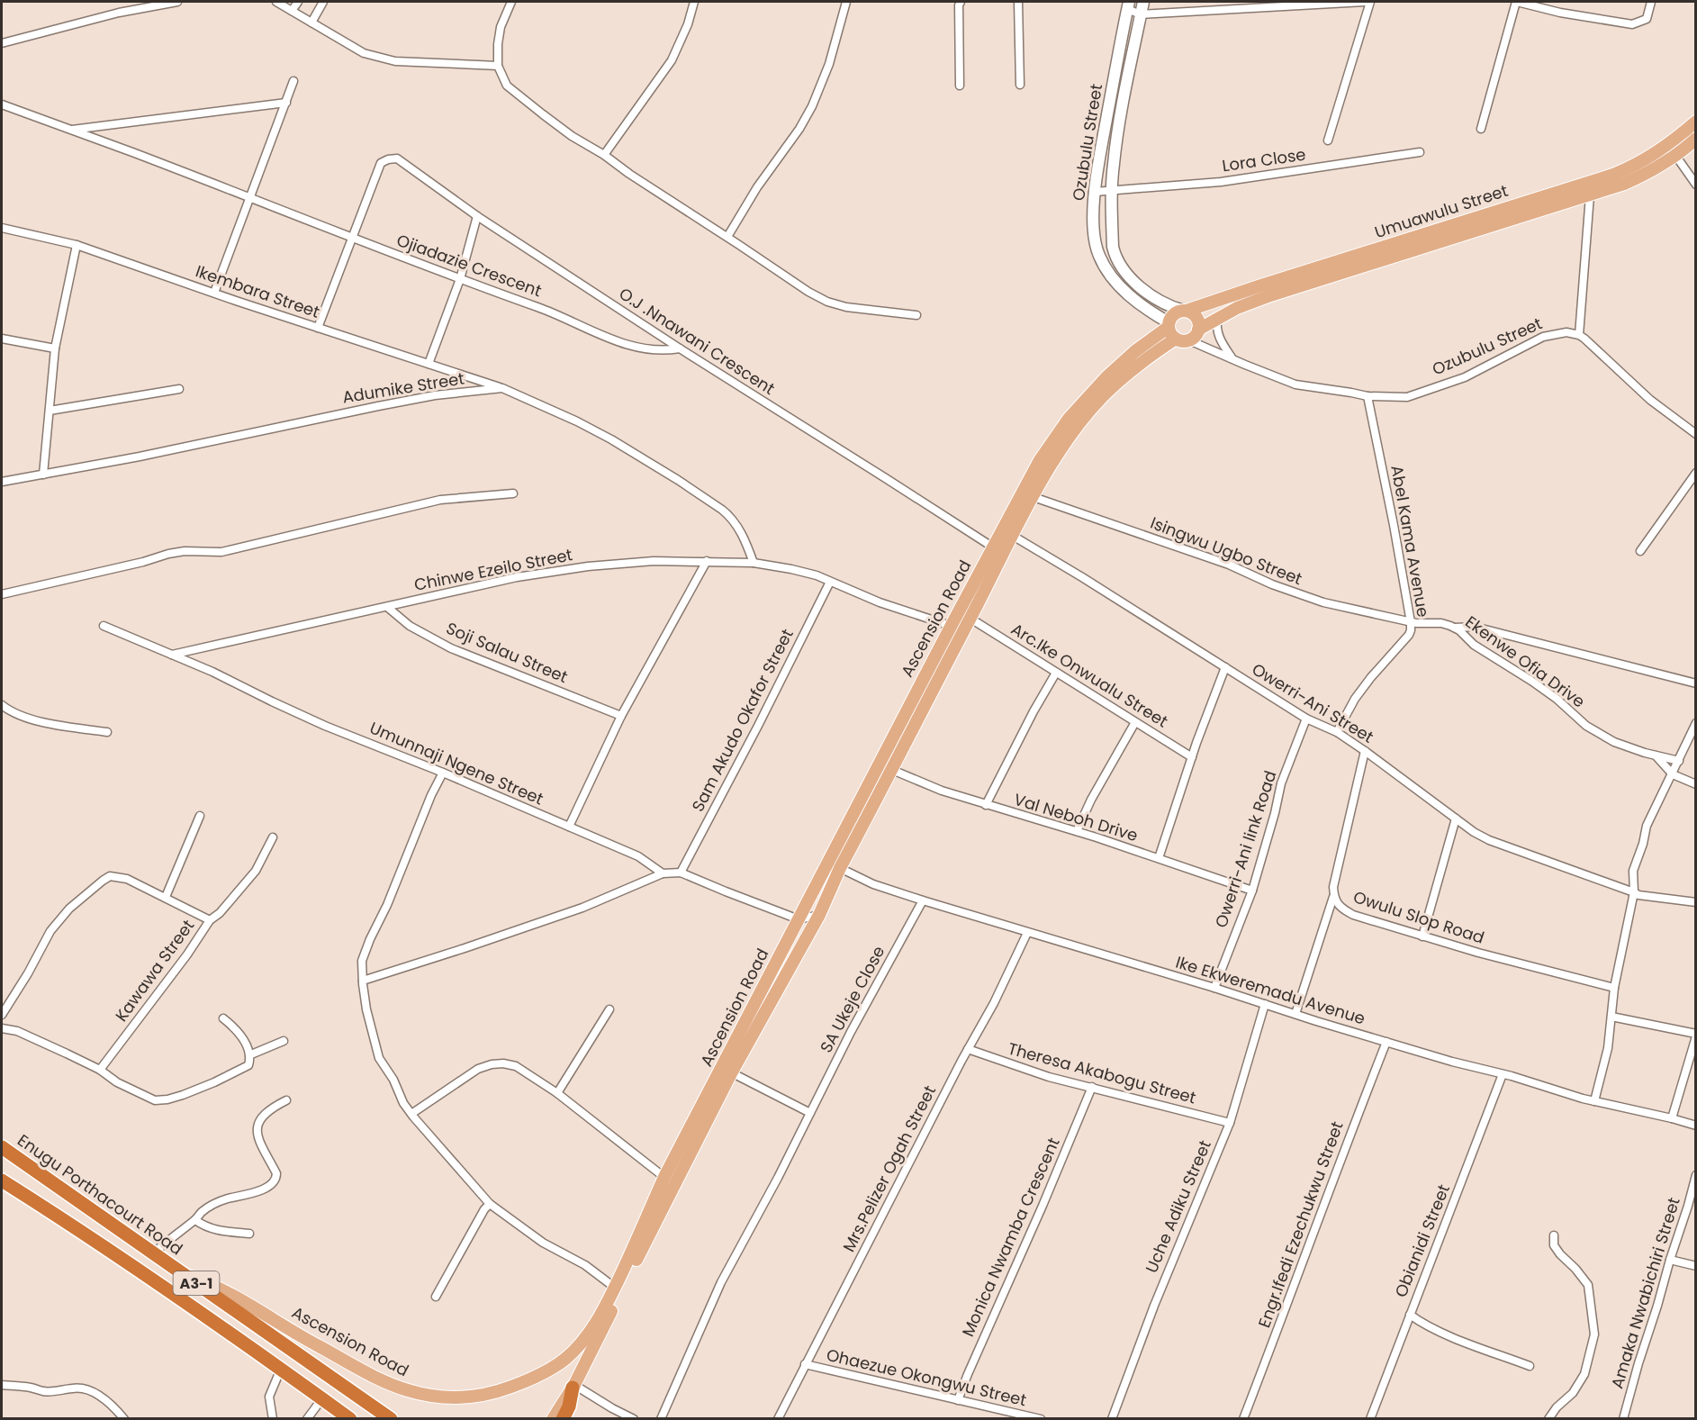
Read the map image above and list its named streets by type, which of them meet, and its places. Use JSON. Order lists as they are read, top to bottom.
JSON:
{
  "streets": {
    "highway": ["Enugu Porthacourt Road", "A3-1"],
    "main road": ["Ozubulu Street", "Umuawulu Street", "Ascension Road"],
    "street": [
      "Lora Close",
      "Ojiadazie Crescent",
      "Ikembara Street",
      "O.J .Nnawani Crescent",
      "Adumike Street",
      "Abel Kama Avenue",
      "Isingwu Ugbo Street",
      "Chinwe Ezeilo Street",
      "Soji Salau Street",
      "Ekenwe Ofia Drive",
      "Arc.Ike Onwualu Street",
      "Owerri-Ani Street",
      "Sam Akudo Okafor Street",
      "Umunnaji Ngene Street",
      "Val Neboh Drive",
      "Owerri-Ani link Road",
      "Owulu Slop Road",
      "Kawawa Street",
      "Ike Ekweremadu Avenue",
      "SA Ukeje Close",
      "Theresa Akabogu Street",
      "Mrs.Pelizer Ogah Street",
      "Uche Adiku Street",
      "Engr.Ifedi Ezechukwu Street",
      "Monica Nwamba Crescent",
      "Obianidi Street",
      "Amaka Nwabichiri Street",
      "Ohaezue Okongwu Street"
    ]
  },
  "crossings": [
    ["Ozubulu Street", "Lora Close"],
    ["Ozubulu Street", "Umuawulu Street"],
    ["Ozubulu Street", "Abel Kama Avenue"],
    ["Ozubulu Street", "Ascension Road"],
    ["Umuawulu Street", "Ascension Road"],
    ["Ojiadazie Crescent", "O.J .Nnawani Crescent"],
    ["Ikembara Street", "Adumike Street"],
    ["O.J .Nnawani Crescent", "Ascension Road"],
    ["Abel Kama Avenue", "Isingwu Ugbo Street"],
    ["Abel Kama Avenue", "Ekenwe Ofia Drive"],
    ["Abel Kama Avenue", "Owerri-Ani Street"],
    ["Isingwu Ugbo Street", "Ascension Road"],
    ["Isingwu Ugbo Street", "Ekenwe Ofia Drive"],
    ["Chinwe Ezeilo Street", "Ascension Road"],
    ["Chinwe Ezeilo Street", "Soji Salau Street"],
    ["Chinwe Ezeilo Street", "Sam Akudo Okafor Street"],
    ["Chinwe Ezeilo Street", "Umunnaji Ngene Street"],
    ["Ascension Road", "Arc.Ike Onwualu Street"],
    ["Ascension Road", "Owerri-Ani Street"],
    ["Ascension Road", "Val Neboh Drive"],
    ["Ascension Road", "Ike Ekweremadu Avenue"],
    ["Ascension Road", "Enugu Porthacourt Road"],
    ["Owerri-Ani Street", "Owerri-Ani link Road"],
    ["Owerri-Ani Street", "Owulu Slop Road"],
    ["Val Neboh Drive", "Owerri-Ani link Road"],
    ["Owerri-Ani link Road", "Ike Ekweremadu Avenue"],
    ["Ike Ekweremadu Avenue", "SA Ukeje Close"],
    ["Ike Ekweremadu Avenue", "Mrs.Pelizer Ogah Street"],
    ["Ike Ekweremadu Avenue", "Uche Adiku Street"],
    ["Ike Ekweremadu Avenue", "Engr.Ifedi Ezechukwu Street"],
    ["Ike Ekweremadu Avenue", "Obianidi Street"],
    ["Theresa Akabogu Street", "Mrs.Pelizer Ogah Street"],
    ["Theresa Akabogu Street", "Uche Adiku Street"],
    ["Theresa Akabogu Street", "Monica Nwamba Crescent"],
    ["Mrs.Pelizer Ogah Street", "Ohaezue Okongwu Street"],
    ["Monica Nwamba Crescent", "Ohaezue Okongwu Street"]
  ]
}
